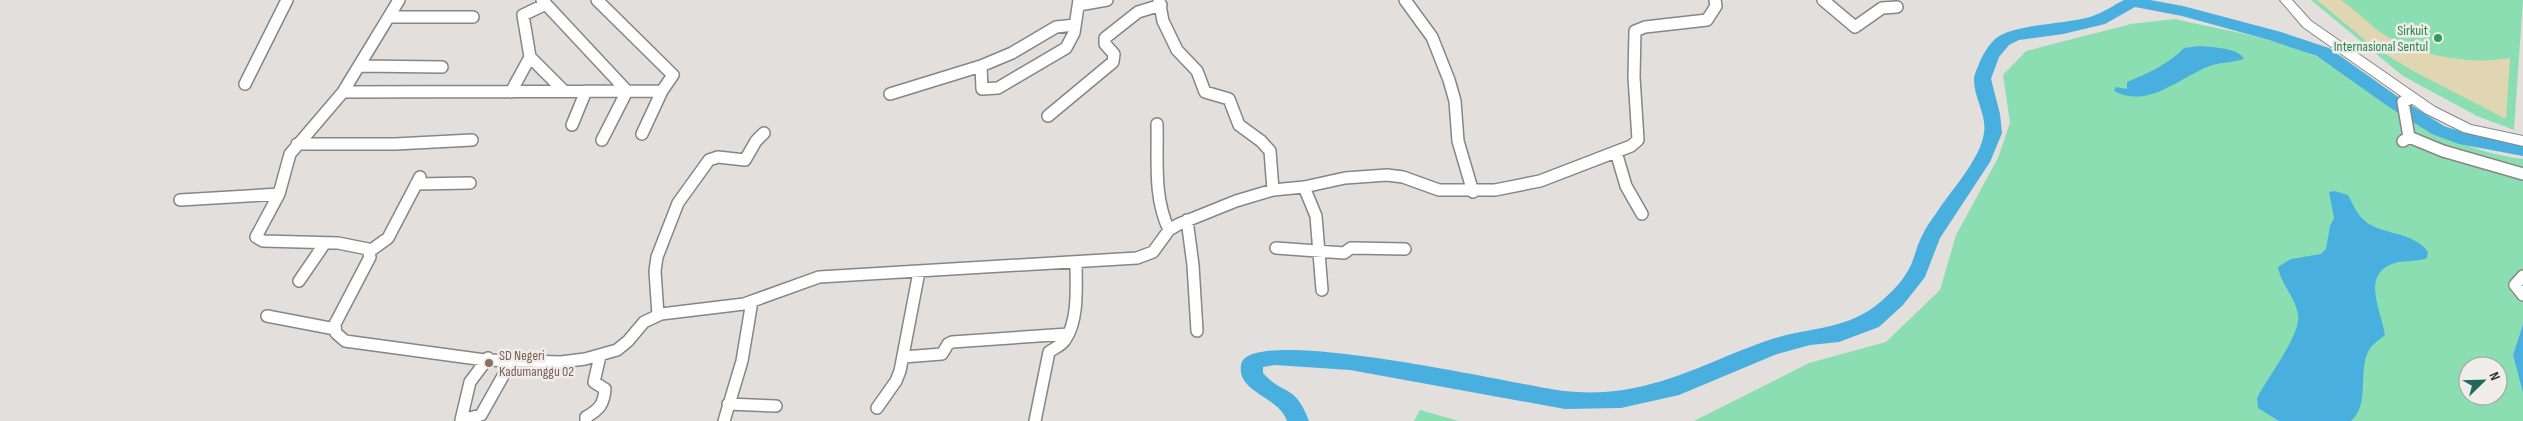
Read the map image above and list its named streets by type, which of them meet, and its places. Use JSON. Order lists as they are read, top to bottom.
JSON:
{
  "places": ["Sirkuit Internasional Sentul", "SD Negeri Kadumanggu 02"],
  "north": "top right"
}
